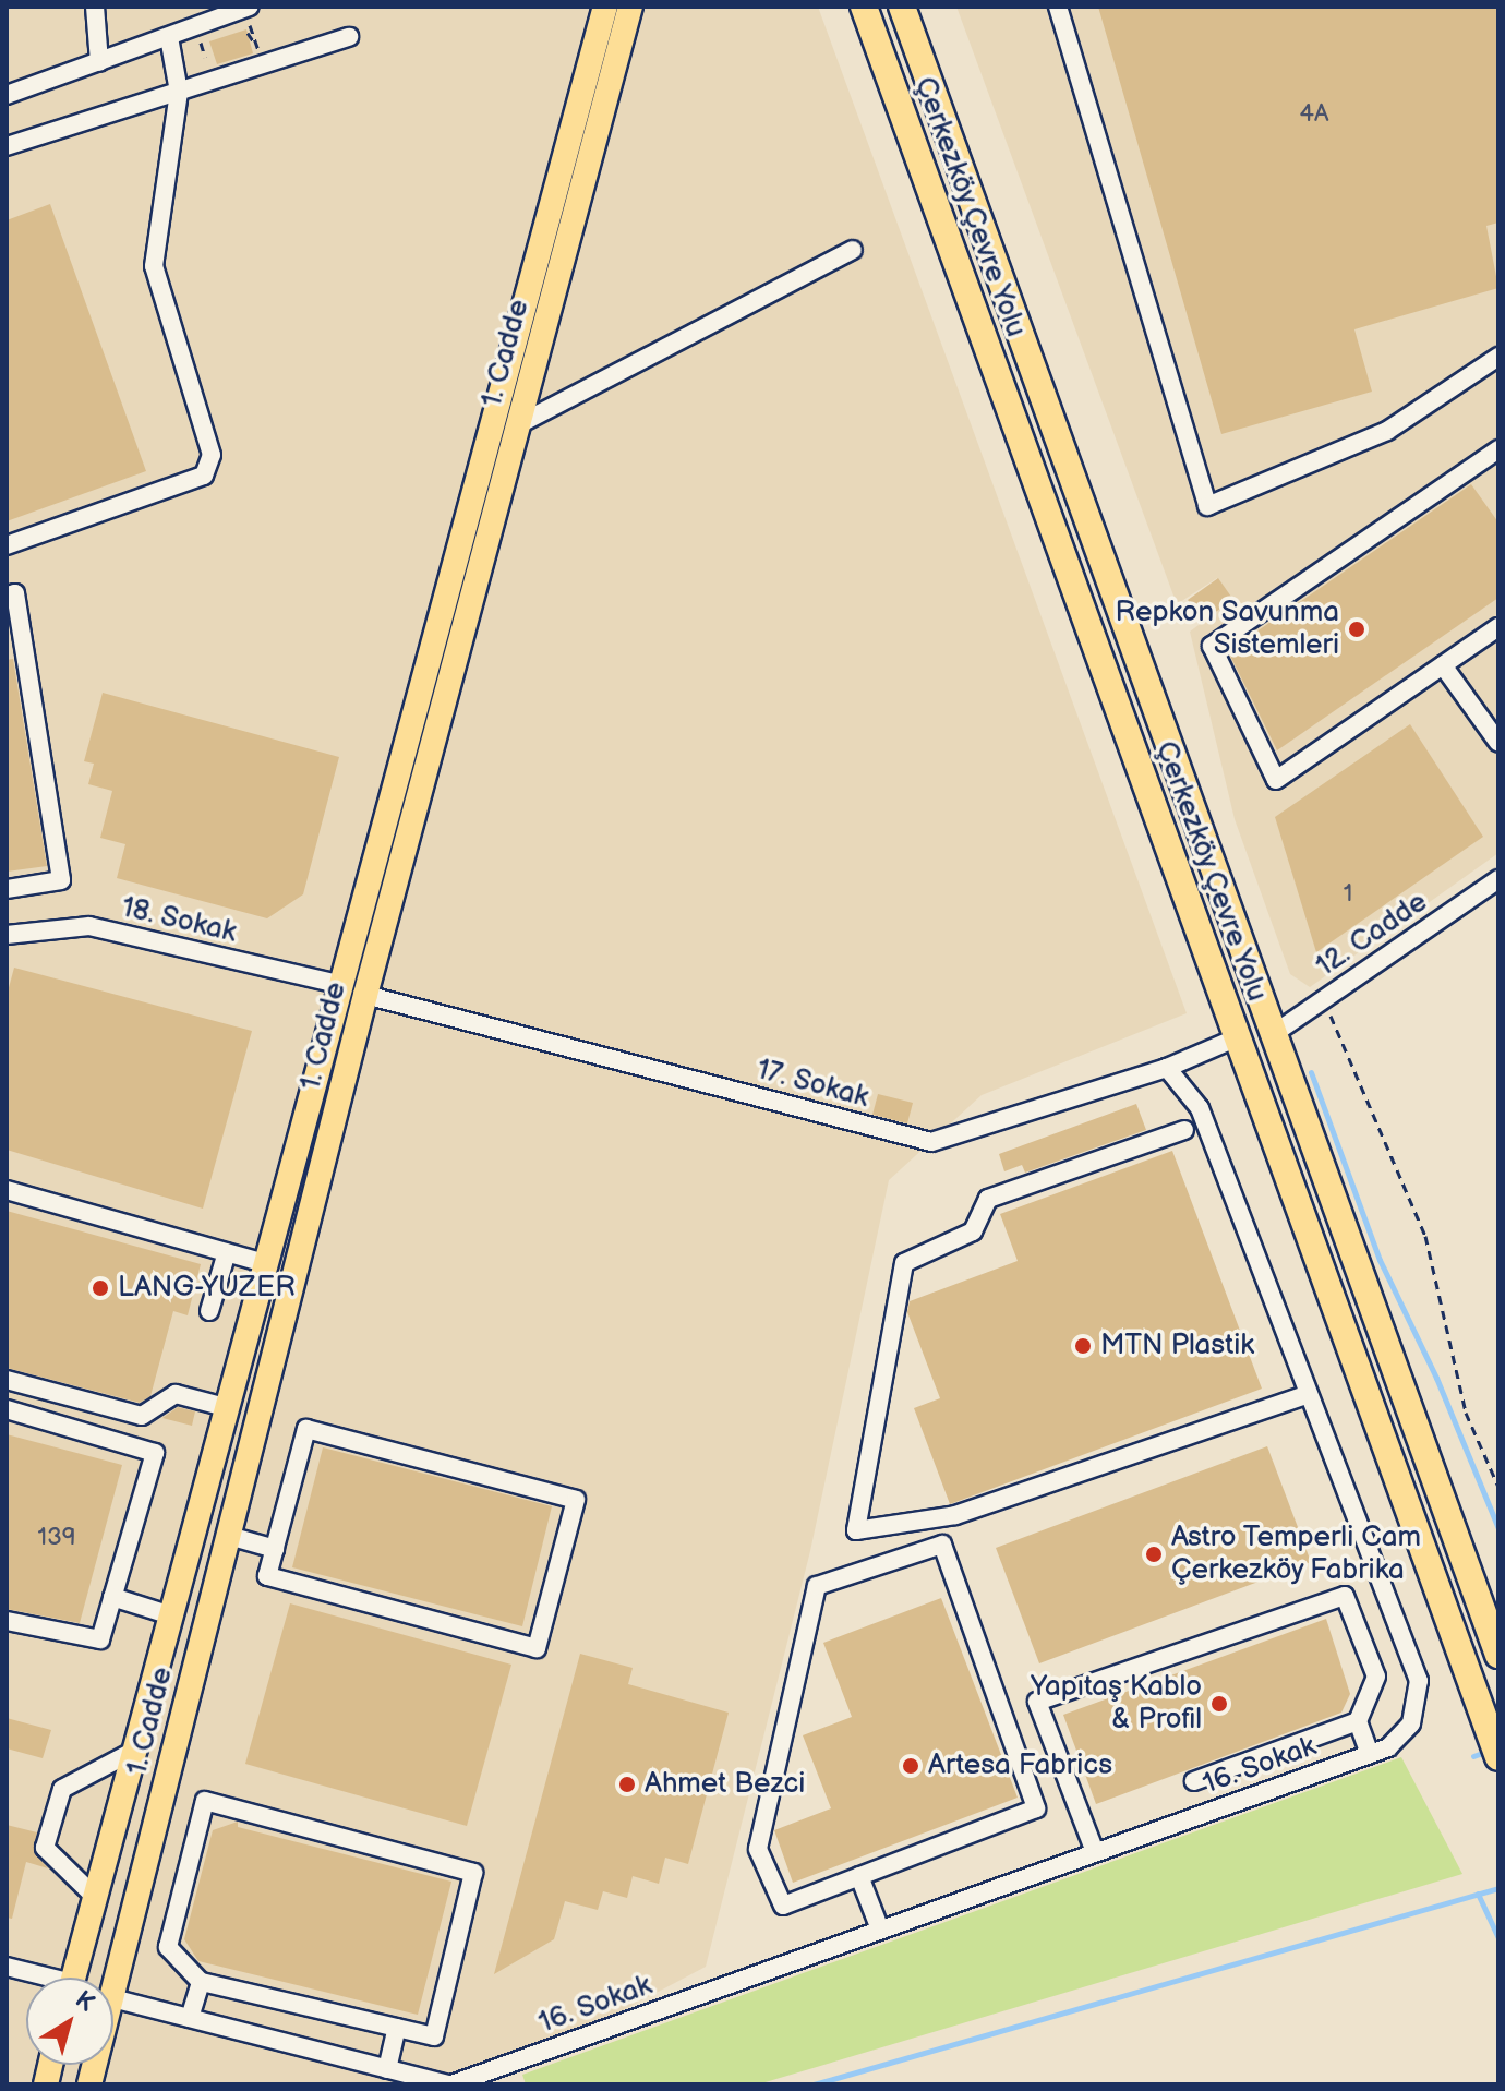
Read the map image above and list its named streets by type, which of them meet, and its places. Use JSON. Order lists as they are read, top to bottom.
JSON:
{
  "streets": {
    "highway": ["Çerkezköy Çevre Yolu"],
    "main road": ["1. Cadde"],
    "street": [
      "18. Sokak",
      "12. Cadde",
      "17. Sokak",
      "16. Sokak"
    ]
  },
  "crossings": [
    ["Çerkezköy Çevre Yolu", "17. Sokak"],
    ["1. Cadde", "18. Sokak"],
    ["1. Cadde", "17. Sokak"],
    ["17. Sokak", "16. Sokak"]
  ],
  "places": [
    "Repkon Savunma Sistemleri",
    "LANG-YUZER",
    "MTN Plastik",
    "Astro Temperli Cam Çerkezköy Fabrika",
    "Yapıtaş Kablo & Profil",
    "Artesa Fabrics",
    "Ahmet Bezci"
  ],
  "house_numbers": ["4A", "1", "139"],
  "north": "top right"
}
